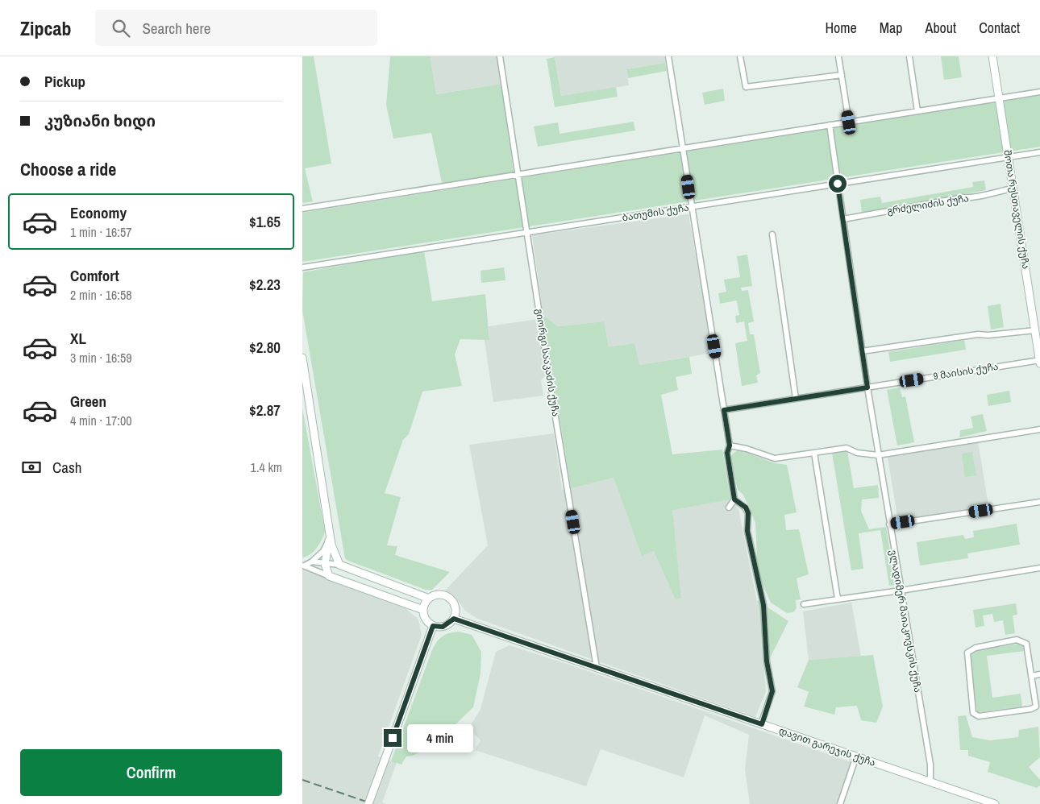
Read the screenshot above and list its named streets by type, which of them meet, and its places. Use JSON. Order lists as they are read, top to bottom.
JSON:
{
  "streets": {
    "main road": ["შოთა რუსთაველის ქუჩა", "დავით გარეჯის ქუჩა"],
    "street": [
      "გრძელიძის ქუჩა",
      "ბათუმის ქუჩა",
      "გიორგი სააკაძის ქუჩა",
      "9 მაისის ქუჩა",
      "ვლადიმერ მაიაკოვსკის ქუჩა"
    ]
  },
  "crossings": [
    ["გრძელიძის ქუჩა", "შოთა რუსთაველის ქუჩა"],
    ["გრძელიძის ქუჩა", "ვლადიმერ მაიაკოვსკის ქუჩა"],
    ["შოთა რუსთაველის ქუჩა", "ბათუმის ქუჩა"],
    ["შოთა რუსთაველის ქუჩა", "9 მაისის ქუჩა"],
    ["ბათუმის ქუჩა", "გიორგი სააკაძის ქუჩა"],
    ["ბათუმის ქუჩა", "ვლადიმერ მაიაკოვსკის ქუჩა"],
    ["გიორგი სააკაძის ქუჩა", "დავით გარეჯის ქუჩა"],
    ["9 მაისის ქუჩა", "ვლადიმერ მაიაკოვსკის ქუჩა"],
    ["ვლადიმერ მაიაკოვსკის ქუჩა", "დავით გარეჯის ქუჩა"]
  ],
  "page": {
    "header": "Zipcab",
    "search": "Search here",
    "nav": [
      "Home",
      "Map",
      "About",
      "Contact"
    ],
    "banner": ["Pickup", "კუზიანი ხიდი"],
    "heading": "Choose a ride",
    "list": [
      {
        "name": "Economy",
        "note": "1 min · 16:57",
        "value": "$1.65"
      },
      {
        "name": "Comfort",
        "note": "2 min · 16:58",
        "value": "$2.23"
      },
      {
        "name": "XL",
        "note": "3 min · 16:59",
        "value": "$2.80"
      },
      {
        "name": "Green",
        "note": "4 min · 17:00",
        "value": "$2.87"
      }
    ],
    "pay": ["Cash", "1.4 km"],
    "bubble": "4 min",
    "buttons": "Confirm"
  }
}
